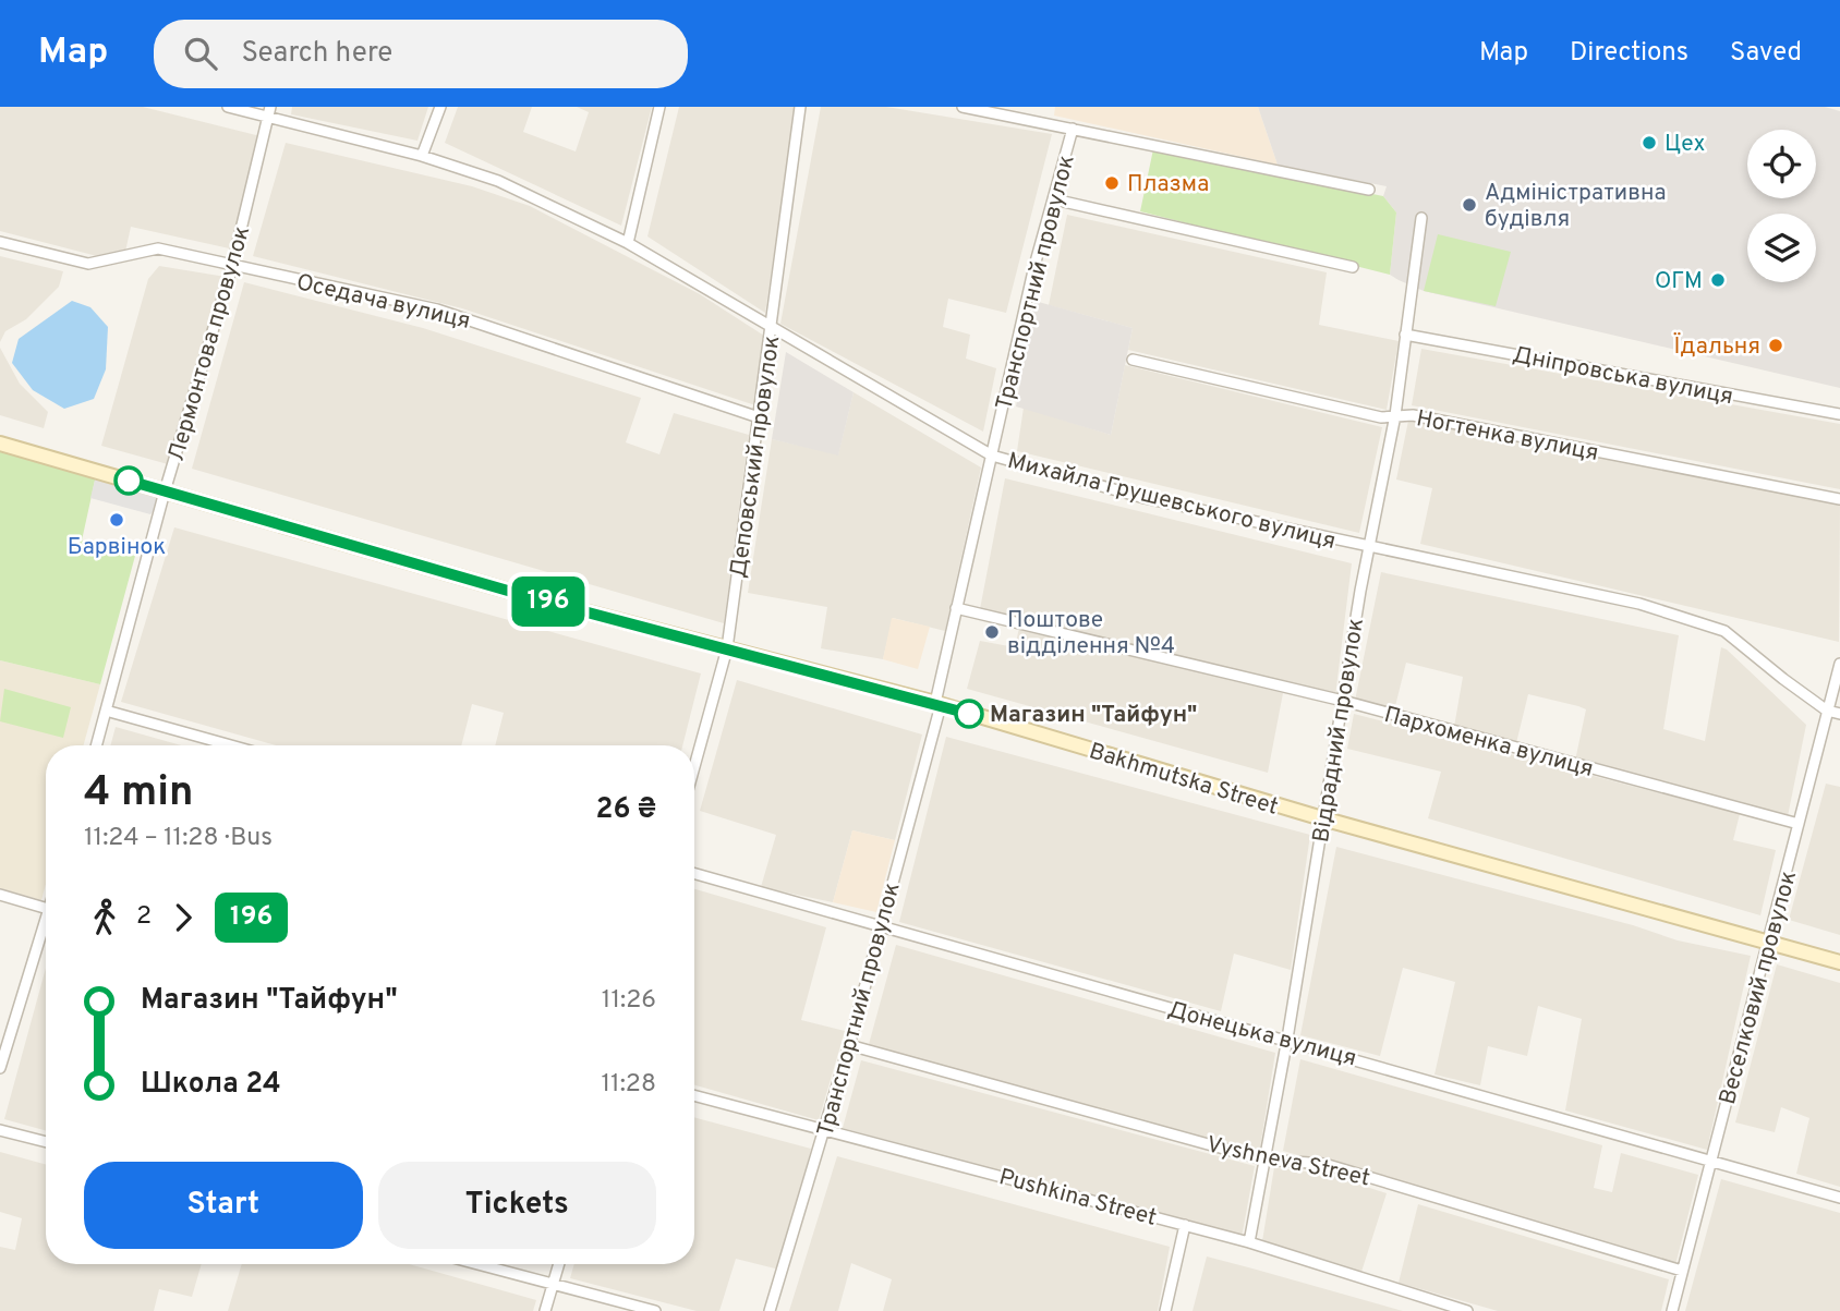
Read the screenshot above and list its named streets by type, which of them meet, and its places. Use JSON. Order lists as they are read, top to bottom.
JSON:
{
  "streets": {
    "street": [
      "Транспортний провулок",
      "Оседача вулиця",
      "Лермонтова провулок",
      "Дніпровська вулиця",
      "Ногтенка вулиця",
      "Деповський провулок",
      "Михайла Грушевського вулиця",
      "Відрадний провулок",
      "Пархоменка вулиця",
      "Bakhmutska Street",
      "Веселковий провулок",
      "Донецька вулиця",
      "Vyshneva Street",
      "Pushkina Street"
    ]
  },
  "crossings": [
    ["Транспортний провулок", "Михайла Грушевського вулиця"],
    ["Транспортний провулок", "Пархоменка вулиця"],
    ["Транспортний провулок", "Bakhmutska Street"],
    ["Транспортний провулок", "Донецька вулиця"],
    ["Транспортний провулок", "Vyshneva Street"],
    ["Транспортний провулок", "Pushkina Street"],
    ["Оседача вулиця", "Лермонтова провулок"],
    ["Оседача вулиця", "Деповський провулок"],
    ["Лермонтова провулок", "Михайла Грушевського вулиця"],
    ["Лермонтова провулок", "Bakhmutska Street"],
    ["Дніпровська вулиця", "Відрадний провулок"],
    ["Ногтенка вулиця", "Відрадний провулок"],
    ["Деповський провулок", "Михайла Грушевського вулиця"],
    ["Деповський провулок", "Bakhmutska Street"],
    ["Михайла Грушевського вулиця", "Відрадний провулок"],
    ["Михайла Грушевського вулиця", "Веселковий провулок"],
    ["Відрадний провулок", "Пархоменка вулиця"],
    ["Відрадний провулок", "Bakhmutska Street"],
    ["Відрадний провулок", "Донецька вулиця"],
    ["Відрадний провулок", "Vyshneva Street"],
    ["Відрадний провулок", "Pushkina Street"],
    ["Пархоменка вулиця", "Веселковий провулок"],
    ["Bakhmutska Street", "Веселковий провулок"],
    ["Веселковий провулок", "Донецька вулиця"],
    ["Веселковий провулок", "Vyshneva Street"]
  ],
  "places": [
    "Цех",
    "Плазма",
    "Адміністративна будівля",
    "ОГМ",
    "Їдальня",
    "Барвінок",
    "Поштове відділення №4",
    "Магазин \"Тайфун\""
  ],
  "lines": ["bus line 196"],
  "page": {
    "header": "Map",
    "search": "Search here",
    "nav": ["Map", "Directions", "Saved"],
    "on_map": "196",
    "heading": ["4 min", "11:24 – 11:28 · Bus", "26 ₴"],
    "legs": ["2", "196"],
    "list": [
      {
        "name": "Магазин \"Тайфун\"",
        "value": "11:26"
      },
      {
        "name": "Школа 24",
        "value": "11:28"
      }
    ],
    "buttons": ["Start", "Tickets"]
  }
}
